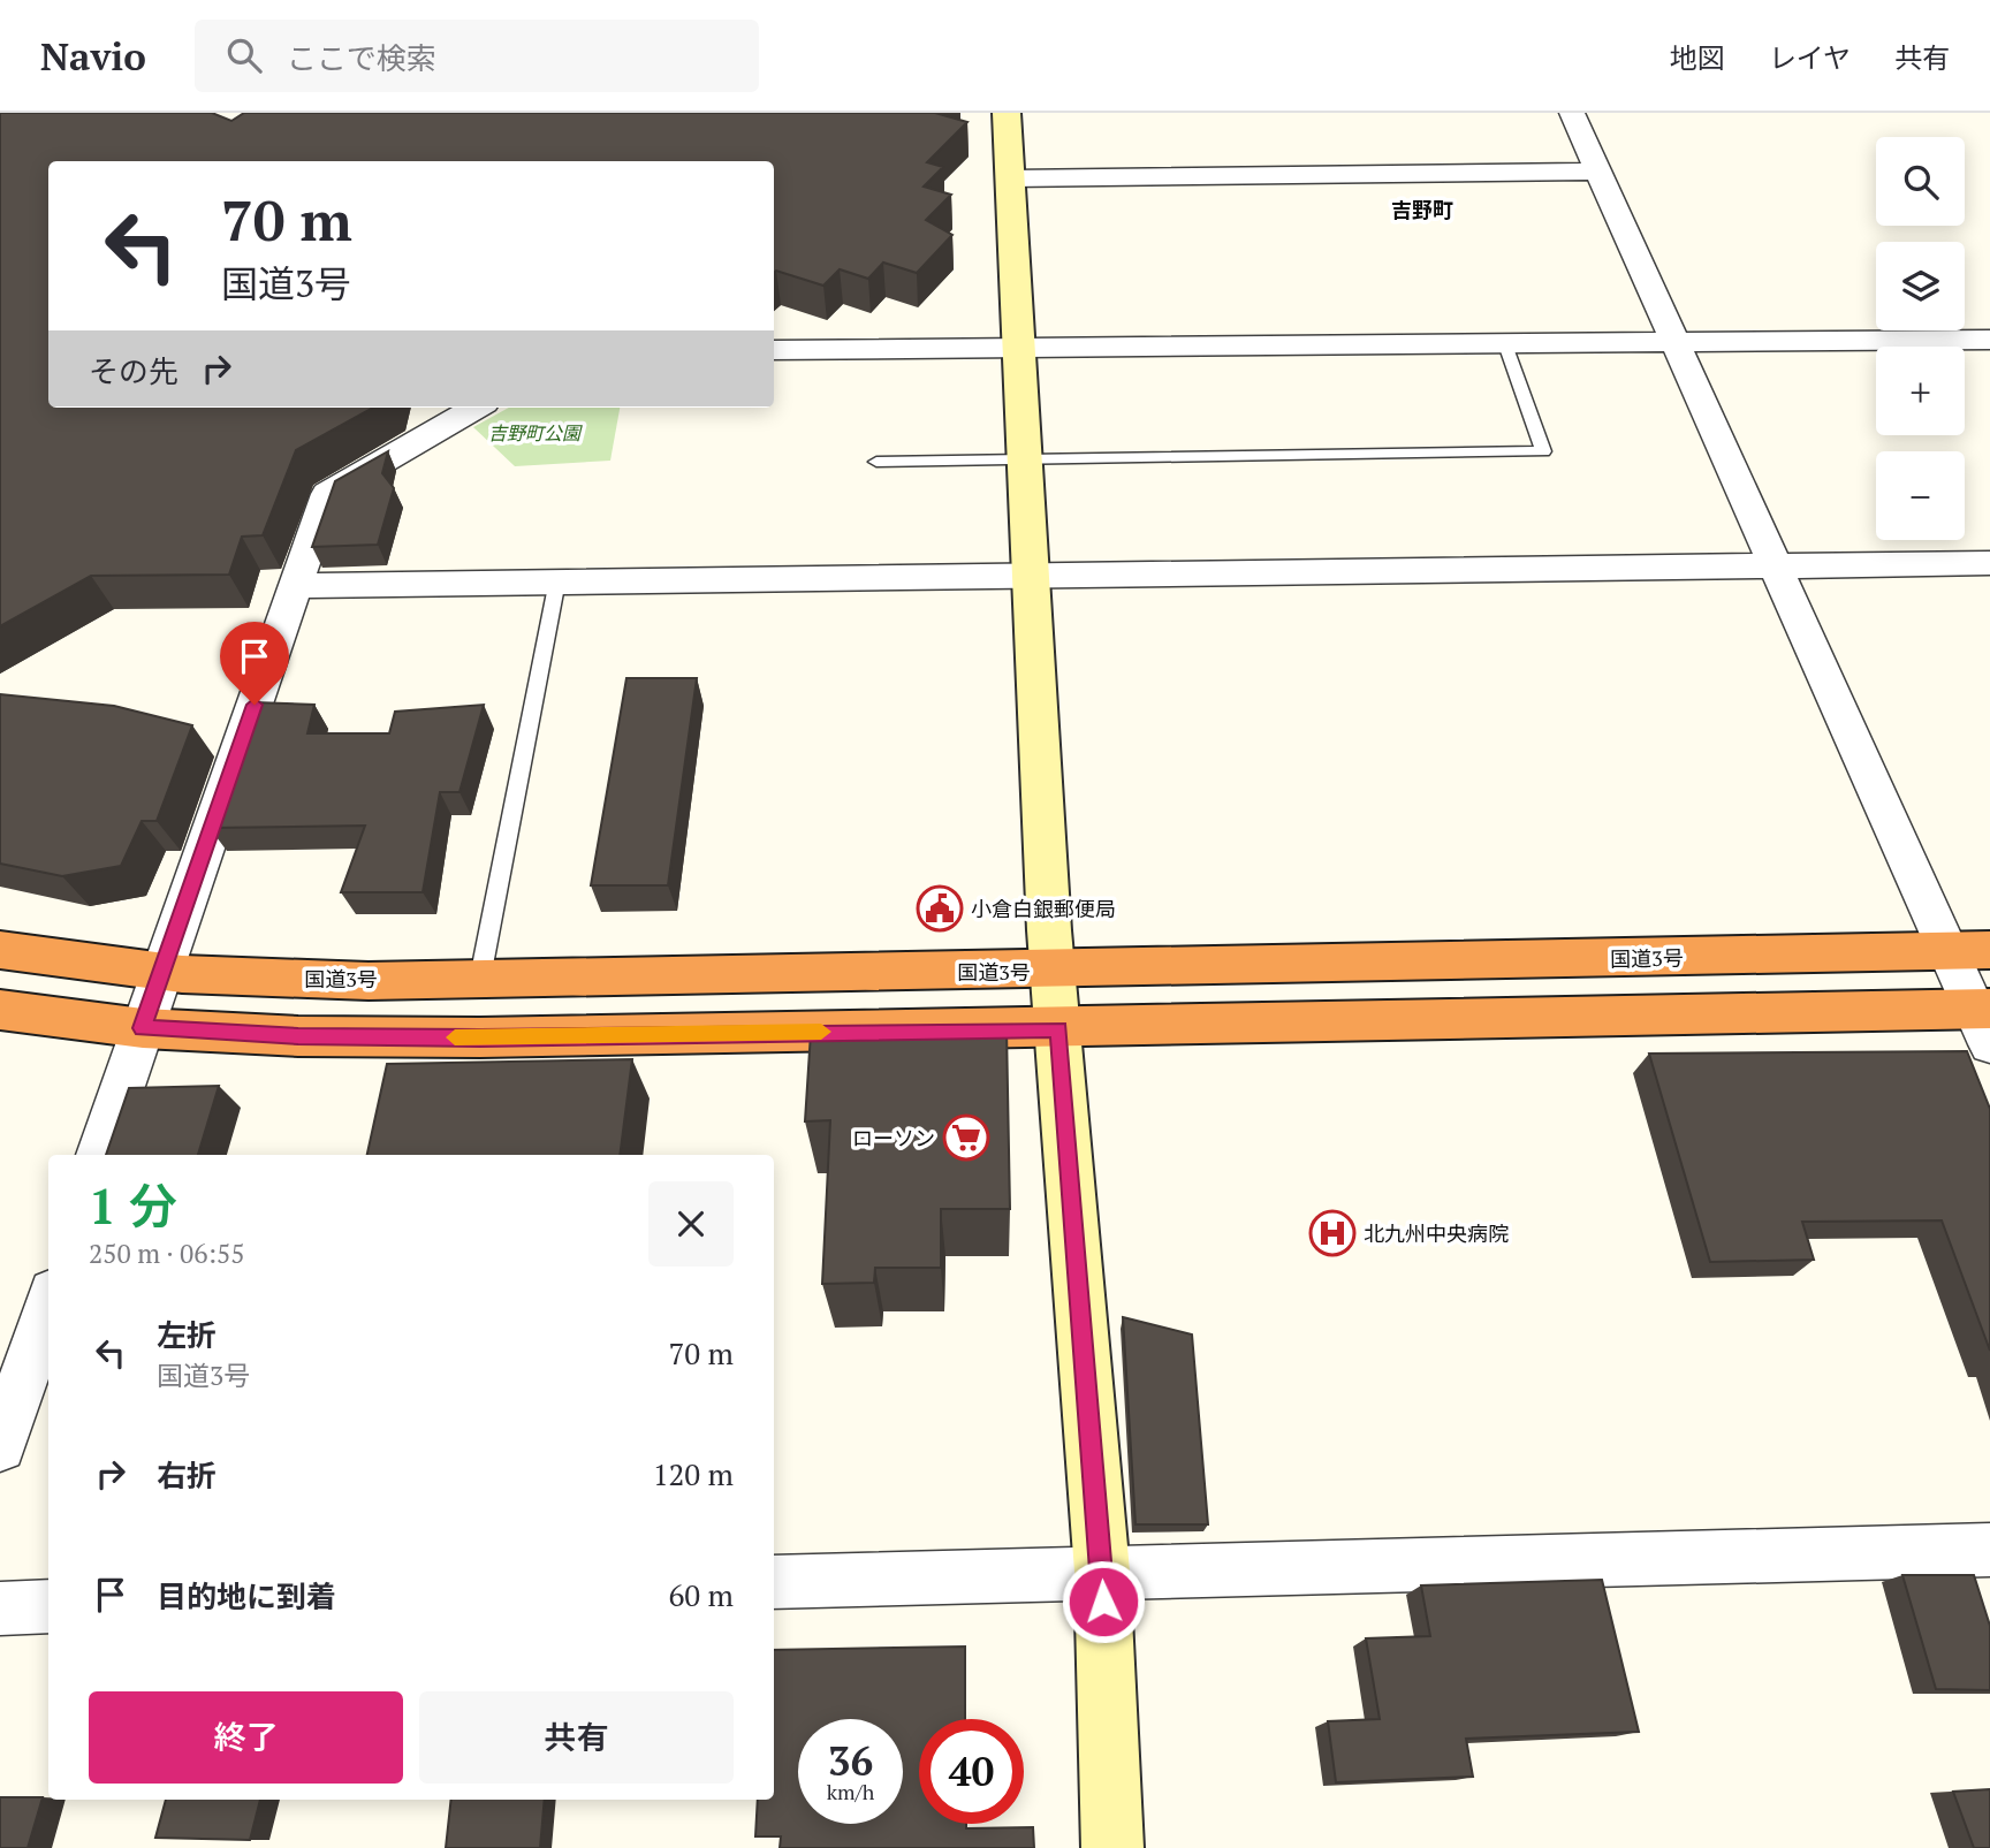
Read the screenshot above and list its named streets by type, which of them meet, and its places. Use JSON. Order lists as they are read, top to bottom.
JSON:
{
  "streets": {
    "highway": ["国道3号"]
  },
  "districts": ["吉野町"],
  "parks": ["吉野町公園"],
  "places": {
    "public building": ["小倉白銀郵便局"],
    "supermarket": ["ローソン"],
    "hospital": ["北九州中央病院"]
  },
  "page": {
    "header": "Navio",
    "search": "ここで検索",
    "nav": ["地図", "レイヤ", "共有"],
    "map_buttons": ["+", "−"],
    "turn": ["70 m", "国道3号"],
    "then": "その先",
    "heading": ["1 分", "250 m · 06:55"],
    "list": [
      {
        "name": "左折",
        "note": "国道3号",
        "value": "70 m"
      },
      {
        "name": "右折",
        "value": "120 m"
      },
      {
        "name": "目的地に到着",
        "value": "60 m"
      }
    ],
    "buttons": ["終了", "共有"],
    "speed": "36 km/h",
    "limit": "40"
  }
}
